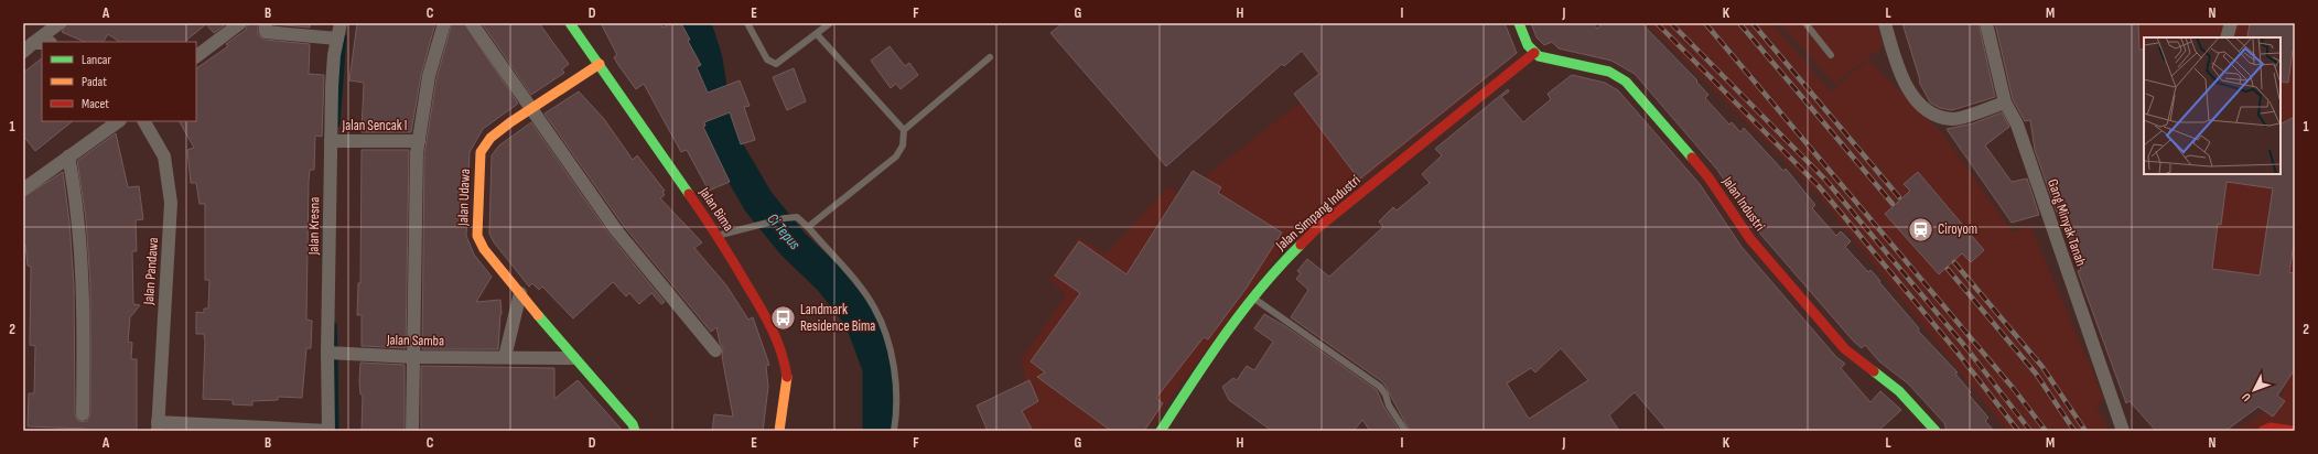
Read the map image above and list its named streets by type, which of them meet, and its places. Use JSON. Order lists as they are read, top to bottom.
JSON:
{
  "streets": {
    "street": [
      "Jalan Sencak I",
      "Jalan Udawa",
      "Jalan Industri",
      "Jalan Bima",
      "Jalan Simpang Industri",
      "Gang Minyak Tanah",
      "Jalan Kresna",
      "Jalan Pandawa",
      "Jalan Samba"
    ]
  },
  "crossings": [
    ["Jalan Sencak I", "Jalan Kresna"],
    ["Jalan Udawa", "Jalan Bima"],
    ["Jalan Udawa", "Jalan Samba"],
    ["Jalan Industri", "Jalan Simpang Industri"],
    ["Jalan Kresna", "Jalan Samba"]
  ],
  "water": ["Ci Tepus"],
  "places": {
    "station": ["Ciroyom"],
    "bus stop": ["Landmark Residence Bima"]
  },
  "legend": ["Lancar", "Padat", "Macet"],
  "north": "bottom left",
  "grid": {
    "columns": [
      "A",
      "B",
      "C",
      "D",
      "E",
      "F",
      "G",
      "H",
      "I",
      "J",
      "K",
      "L",
      "M",
      "N"
    ],
    "rows": ["1", "2"]
  }
}
